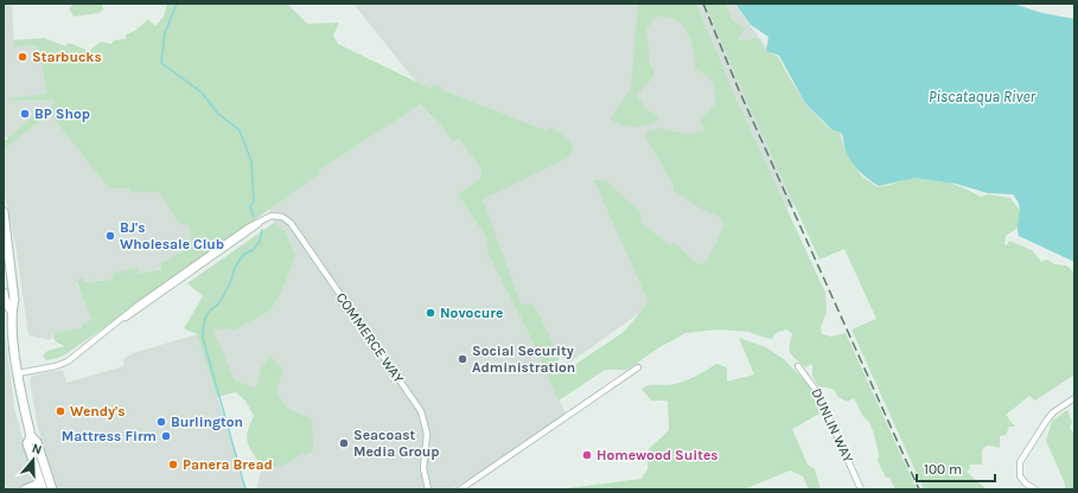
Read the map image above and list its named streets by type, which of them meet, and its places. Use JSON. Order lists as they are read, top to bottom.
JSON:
{
  "streets": {
    "street": ["COMMERCE WAY", "DUNLIN WAY"]
  },
  "water": ["Piscataqua River"],
  "places": [
    "Starbucks",
    "BP Shop",
    "BJ's Wholesale Club",
    "Novocure",
    "Social Security Administration",
    "Wendy's",
    "Burlington",
    "Mattress Firm",
    "Seacoast Media Group",
    "Homewood Suites",
    "Panera Bread"
  ],
  "scale_bar": "100 m",
  "north": "top"
}
